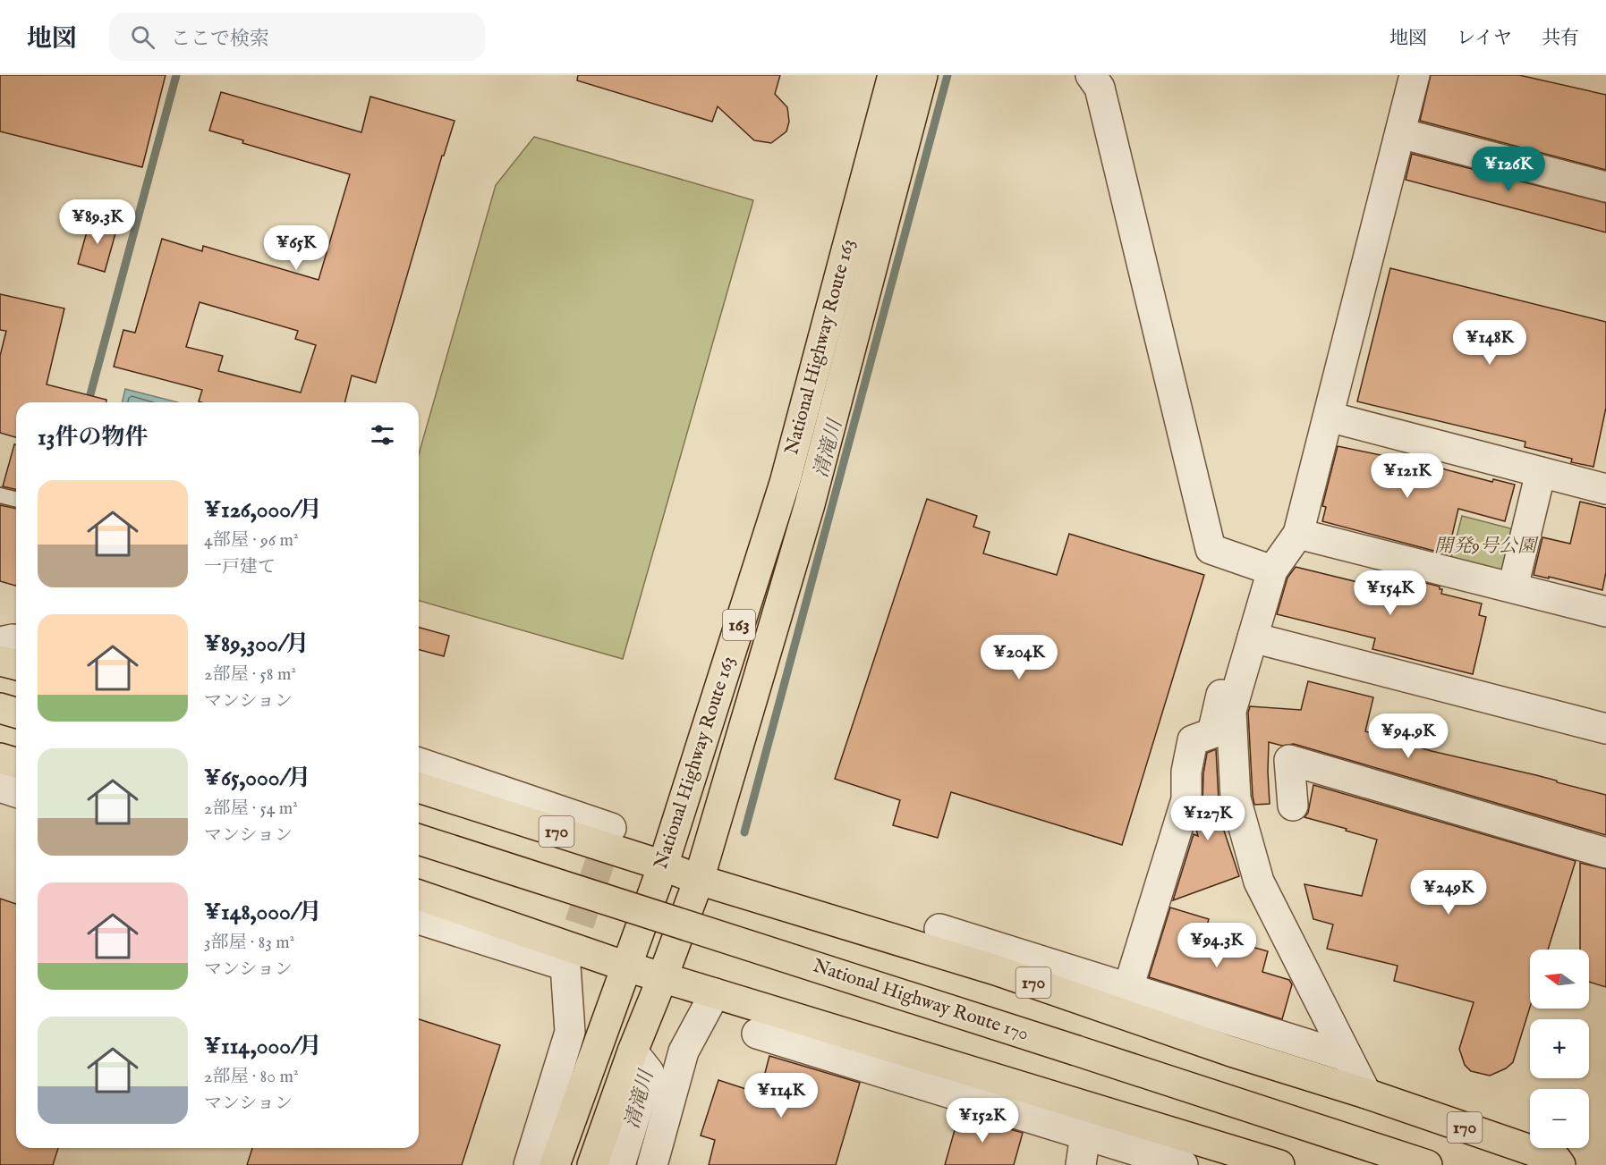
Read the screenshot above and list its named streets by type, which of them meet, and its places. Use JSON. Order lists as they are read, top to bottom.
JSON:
{
  "streets": {
    "highway": [
      "National Highway Route 163",
      "163",
      "170",
      "National Highway Route 170"
    ]
  },
  "crossings": [
    ["National Highway Route 163", "170"]
  ],
  "water": ["清滝川"],
  "parks": ["開発9号公園"],
  "north": "left",
  "page": {
    "header": "地図",
    "search": "ここで検索",
    "nav": ["地図", "レイヤ", "共有"],
    "price": [
      "¥126K",
      "¥89.3K",
      "¥65K",
      "¥148K",
      "¥121K",
      "¥154K",
      "¥204K",
      "¥94.9K",
      "¥127K",
      "¥249K",
      "¥94.3K",
      "¥114K",
      "¥152K"
    ],
    "heading": "13件の物件",
    "list": [
      {
        "name": "¥126,000/月",
        "note": "4部屋 · 96 m² · 一戸建て"
      },
      {
        "name": "¥89,300/月",
        "note": "2部屋 · 58 m² · マンション"
      },
      {
        "name": "¥65,000/月",
        "note": "2部屋 · 54 m² · マンション"
      },
      {
        "name": "¥148,000/月",
        "note": "3部屋 · 83 m² · マンション"
      },
      {
        "name": "¥114,000/月",
        "note": "2部屋 · 80 m² · マンション"
      }
    ],
    "map_buttons": ["+", "−"]
  }
}
